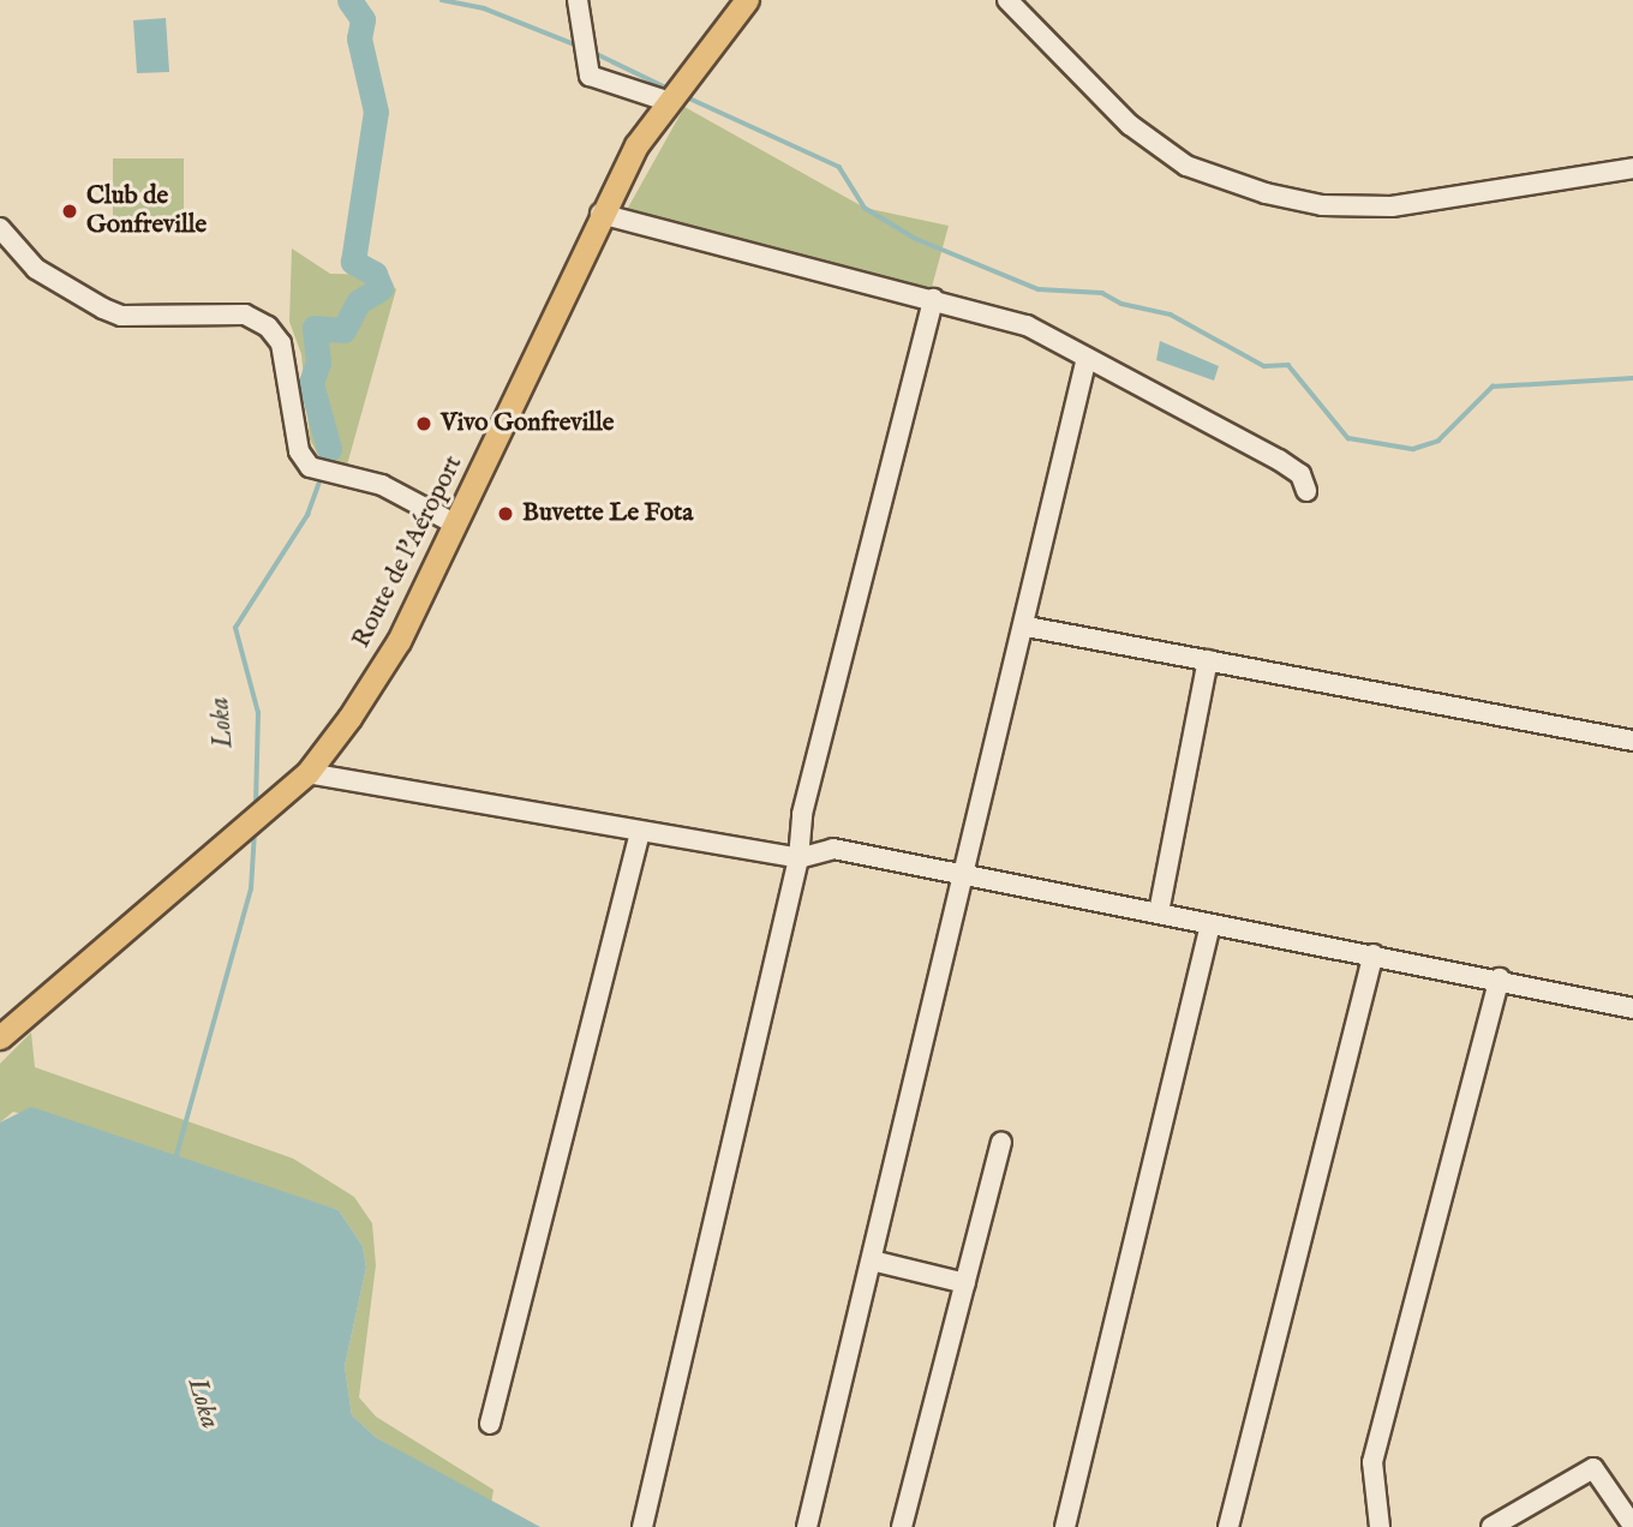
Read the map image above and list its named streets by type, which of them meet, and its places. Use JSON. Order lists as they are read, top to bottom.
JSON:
{
  "streets": {
    "main road": ["Route de l'Aéroport"]
  },
  "water": ["Loka"],
  "places": ["Club de Gonfreville", "Vivo Gonfreville", "Buvette Le Fota"]
}
